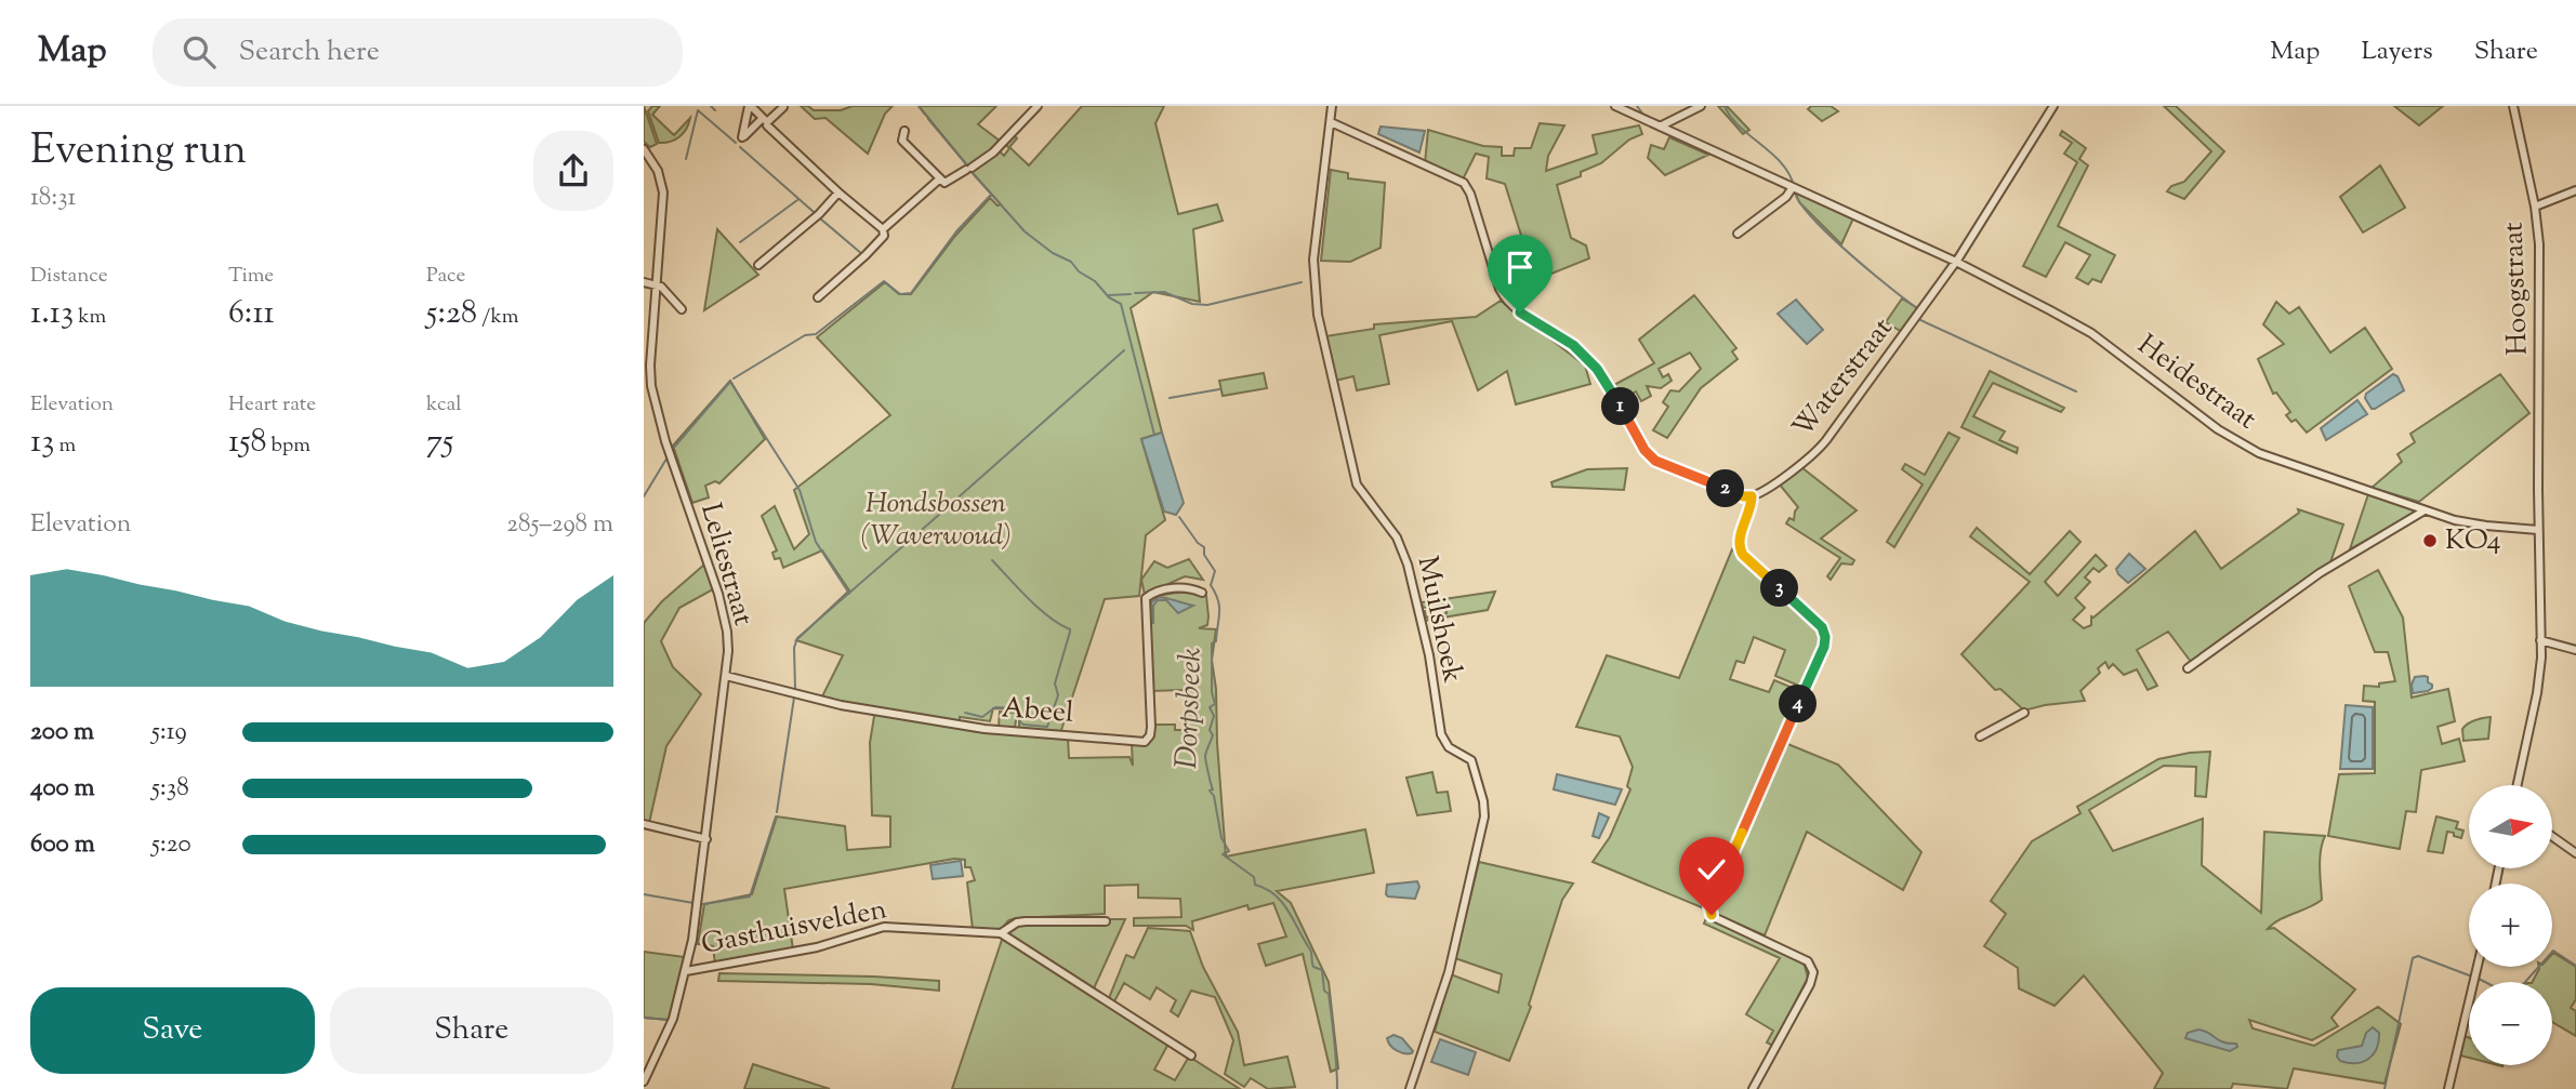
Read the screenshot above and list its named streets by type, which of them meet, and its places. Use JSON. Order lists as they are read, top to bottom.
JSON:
{
  "streets": {
    "street": [
      "Hoogstraat",
      "Waterstraat",
      "Heidestraat",
      "Leliestraat",
      "Muilshoek",
      "Abeel",
      "Gasthuisvelden"
    ]
  },
  "crossings": [
    ["Hoogstraat", "Heidestraat"],
    ["Waterstraat", "Heidestraat"],
    ["Leliestraat", "Abeel"],
    ["Leliestraat", "Gasthuisvelden"]
  ],
  "water": ["Dorpsbeek"],
  "parks": ["Hondsbossen (Waverwoud)"],
  "places": ["KO4"],
  "north": "right",
  "page": {
    "header": "Map",
    "search": "Search here",
    "nav": ["Map", "Layers", "Share"],
    "heading": ["Evening run", "18:31"],
    "stats": [
      ["Distance", "1.13 km"],
      ["Time", "6:11"],
      ["Pace", "5:28 /km"],
      ["Elevation", "13 m"],
      ["Heart rate", "158 bpm"],
      ["kcal", "75"]
    ],
    "pins": [
      "1",
      "2",
      "3",
      "4"
    ],
    "chart": ["Elevation", "285–298 m"],
    "list": [
      {
        "name": "200 m",
        "note": "5:19"
      },
      {
        "name": "400 m",
        "note": "5:38"
      },
      {
        "name": "600 m",
        "note": "5:20"
      }
    ],
    "map_buttons": ["+", "−"],
    "buttons": ["Save", "Share"]
  }
}
